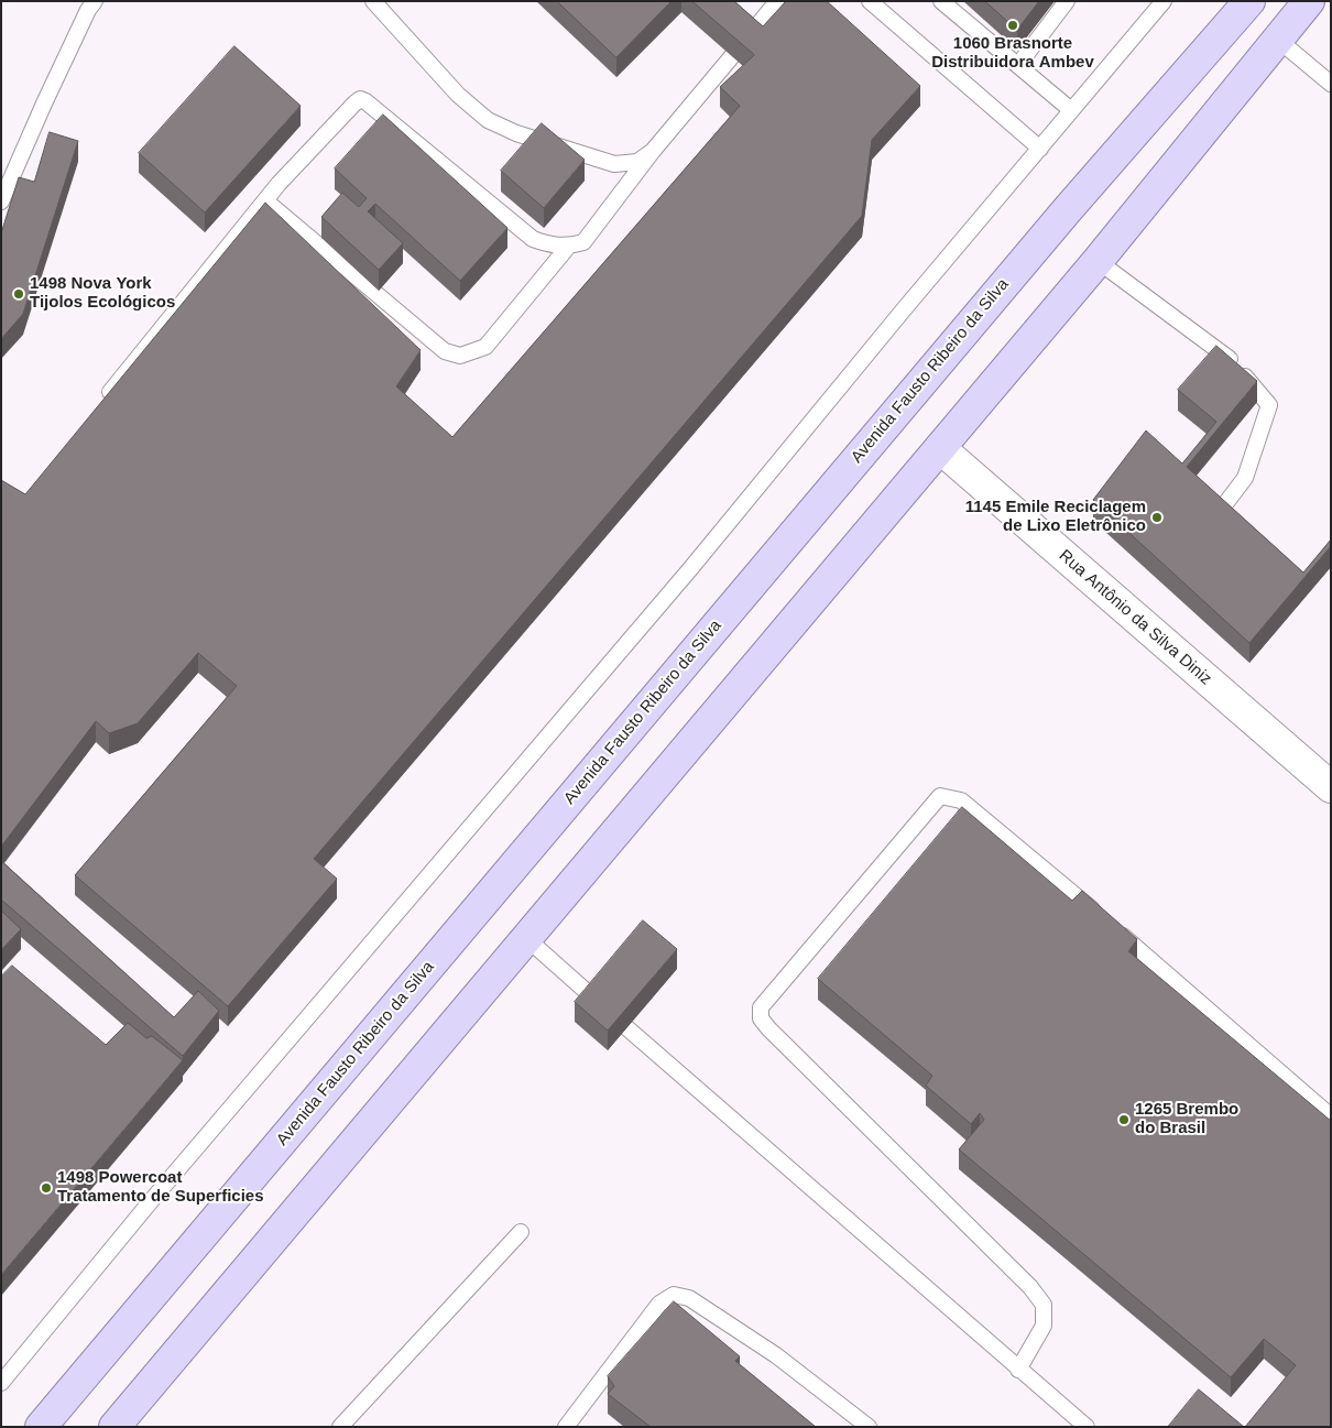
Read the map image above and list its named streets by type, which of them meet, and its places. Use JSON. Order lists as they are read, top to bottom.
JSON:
{
  "streets": {
    "main road": ["Avenida Fausto Ribeiro da Silva"],
    "street": ["Rua Antônio da Silva Diniz"]
  },
  "places": [
    "1060 Brasnorte Distribuidora Ambev",
    "1498 Nova York Tijolos Ecológicos",
    "1145 Emile Reciclagem de Lixo Eletrônico",
    "1265 Brembo do Brasil",
    "1498 Powercoat Tratamento de Superficies"
  ]
}
